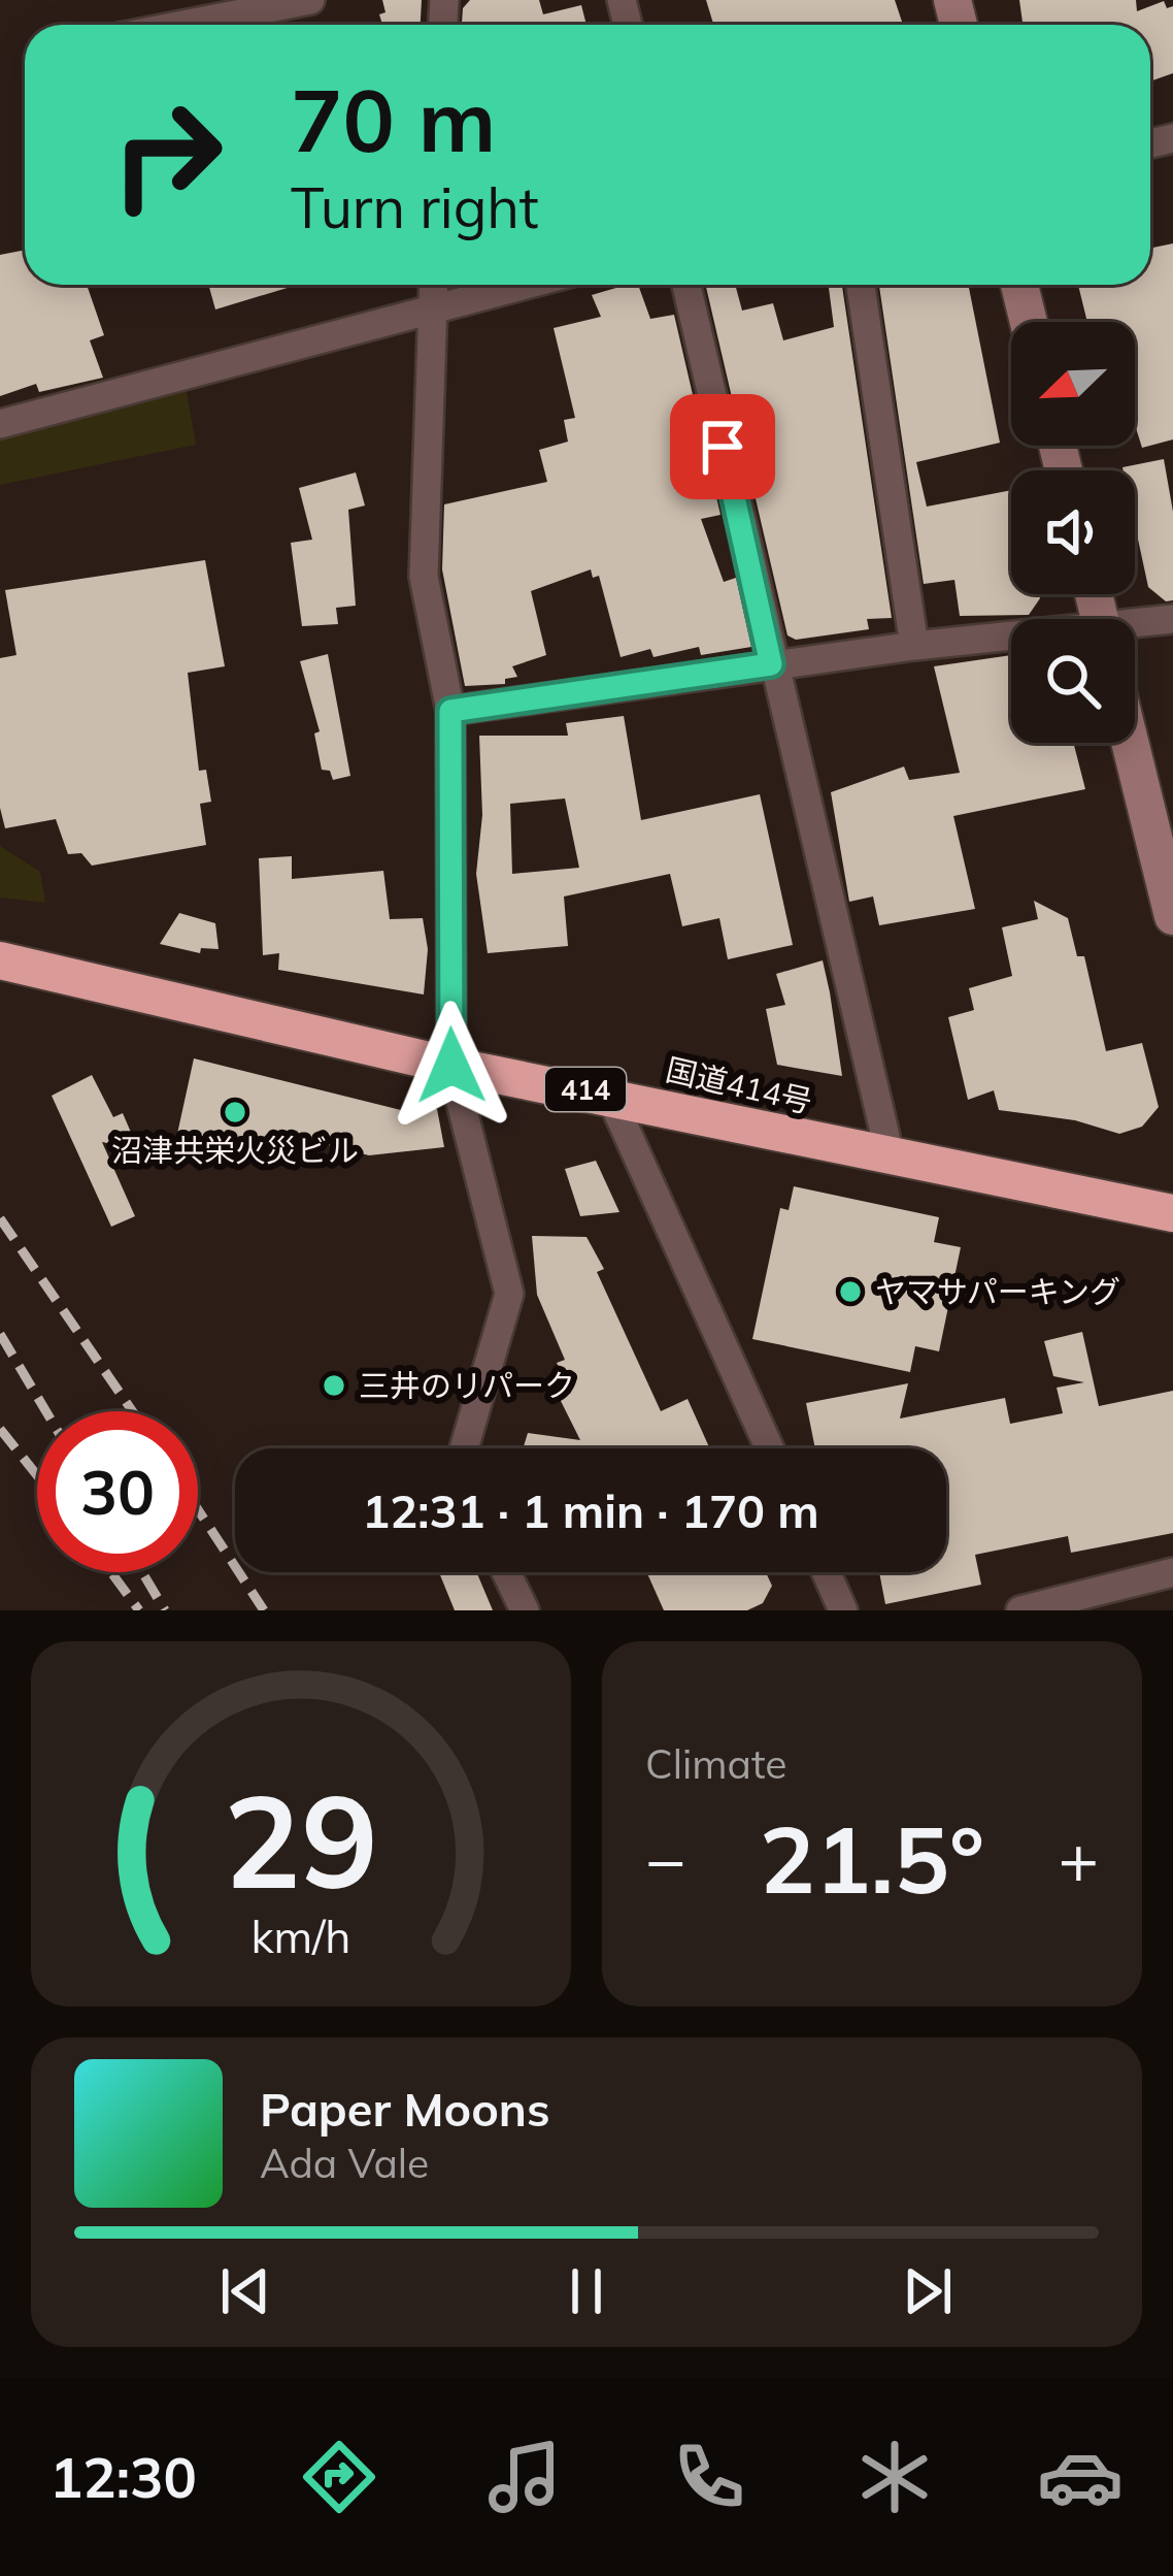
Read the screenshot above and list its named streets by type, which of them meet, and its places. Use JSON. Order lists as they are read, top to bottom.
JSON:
{
  "streets": {
    "highway": ["国道414号", "414"]
  },
  "places": ["沼津共栄火災ビル", "ヤマサパーキング", "三井のリパーク"],
  "north": "bottom left",
  "page": {
    "turn": ["70 m", "Turn right"],
    "limit": "30",
    "trip": "12:31 · 1 min · 170 m",
    "tile": "Climate",
    "heat": ["−", "21.5°", "+"],
    "song": ["Paper Moons", "Ada Vale"],
    "tabs": "12:30",
    "gauge": ["29", "km/h"]
  }
}
